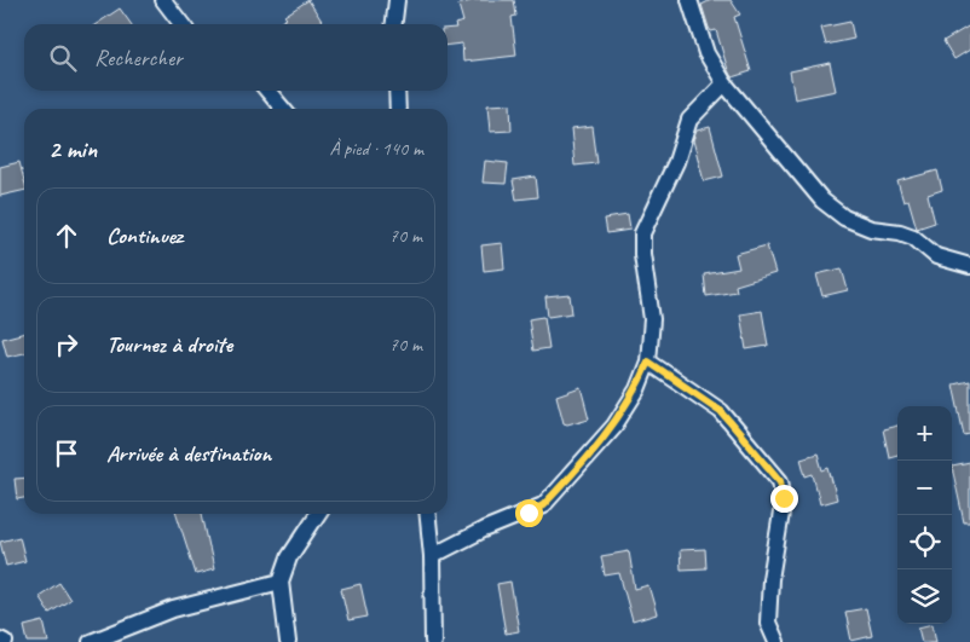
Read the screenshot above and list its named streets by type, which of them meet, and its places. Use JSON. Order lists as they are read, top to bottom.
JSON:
{
  "page": {
    "search": "Rechercher",
    "heading": ["2 min", "À pied · 140 m"],
    "list": [
      ["Continuez", "70 m"],
      ["Tournez à droite", "70 m"],
      "Arrivée à destination"
    ],
    "map_buttons": ["+", "−"]
  }
}
